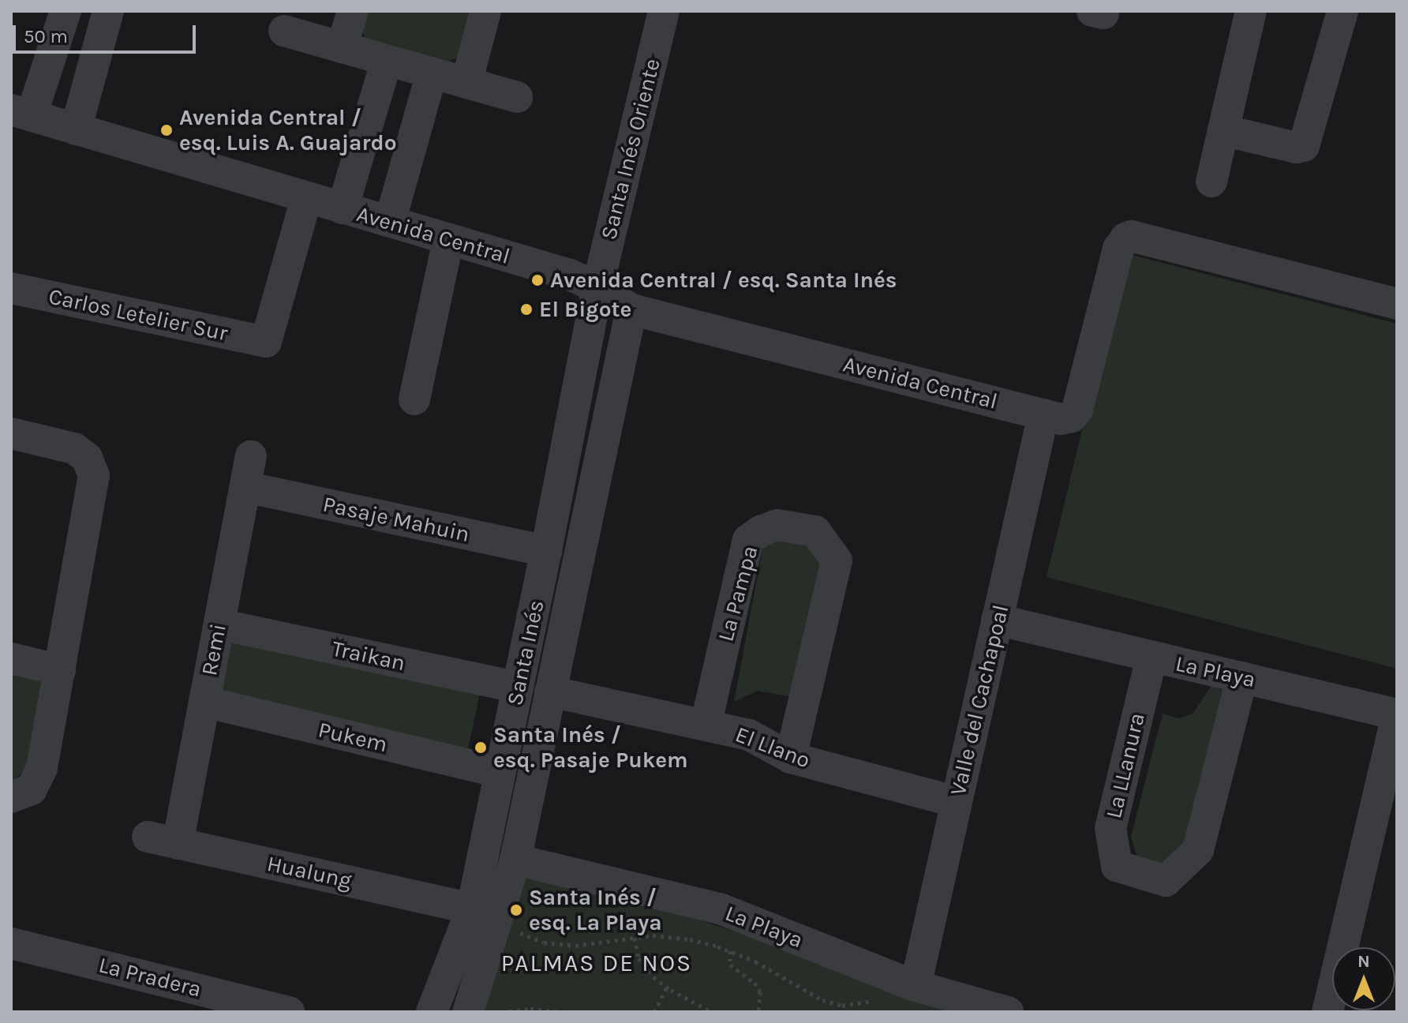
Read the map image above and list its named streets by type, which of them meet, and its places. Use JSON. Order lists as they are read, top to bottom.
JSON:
{
  "streets": {
    "street": [
      "Santa Inés Oriente",
      "Avenida Central",
      "Carlos Letelier Sur",
      "Pasaje Mahuin",
      "La Pampa",
      "Remi",
      "Santa Inés",
      "Traikan",
      "La Playa",
      "Valle del Cachapoal",
      "Pukem",
      "El Llano",
      "La LLanura",
      "Hualung",
      "La Pradera"
    ]
  },
  "crossings": [
    ["Santa Inés Oriente", "Avenida Central"],
    ["Santa Inés Oriente", "Santa Inés"],
    ["Avenida Central", "Carlos Letelier Sur"],
    ["Avenida Central", "Santa Inés"],
    ["Avenida Central", "Valle del Cachapoal"],
    ["Pasaje Mahuin", "Remi"],
    ["Pasaje Mahuin", "Santa Inés"],
    ["La Pampa", "El Llano"],
    ["Remi", "Traikan"],
    ["Remi", "Pukem"],
    ["Remi", "Hualung"],
    ["Santa Inés", "Traikan"],
    ["Santa Inés", "La Playa"],
    ["Santa Inés", "Pukem"],
    ["Santa Inés", "El Llano"],
    ["Santa Inés", "Hualung"],
    ["La Playa", "Valle del Cachapoal"],
    ["La Playa", "La LLanura"],
    ["Valle del Cachapoal", "El Llano"]
  ],
  "districts": ["PALMAS DE NOS"],
  "places": [
    "Avenida Central / esq. Luis A. Guajardo",
    "Avenida Central / esq. Santa Inés",
    "El Bigote",
    "Santa Inés / esq. Pasaje Pukem",
    "Santa Inés / esq. La Playa"
  ],
  "scale_bar": "50 m",
  "north": "top"
}
